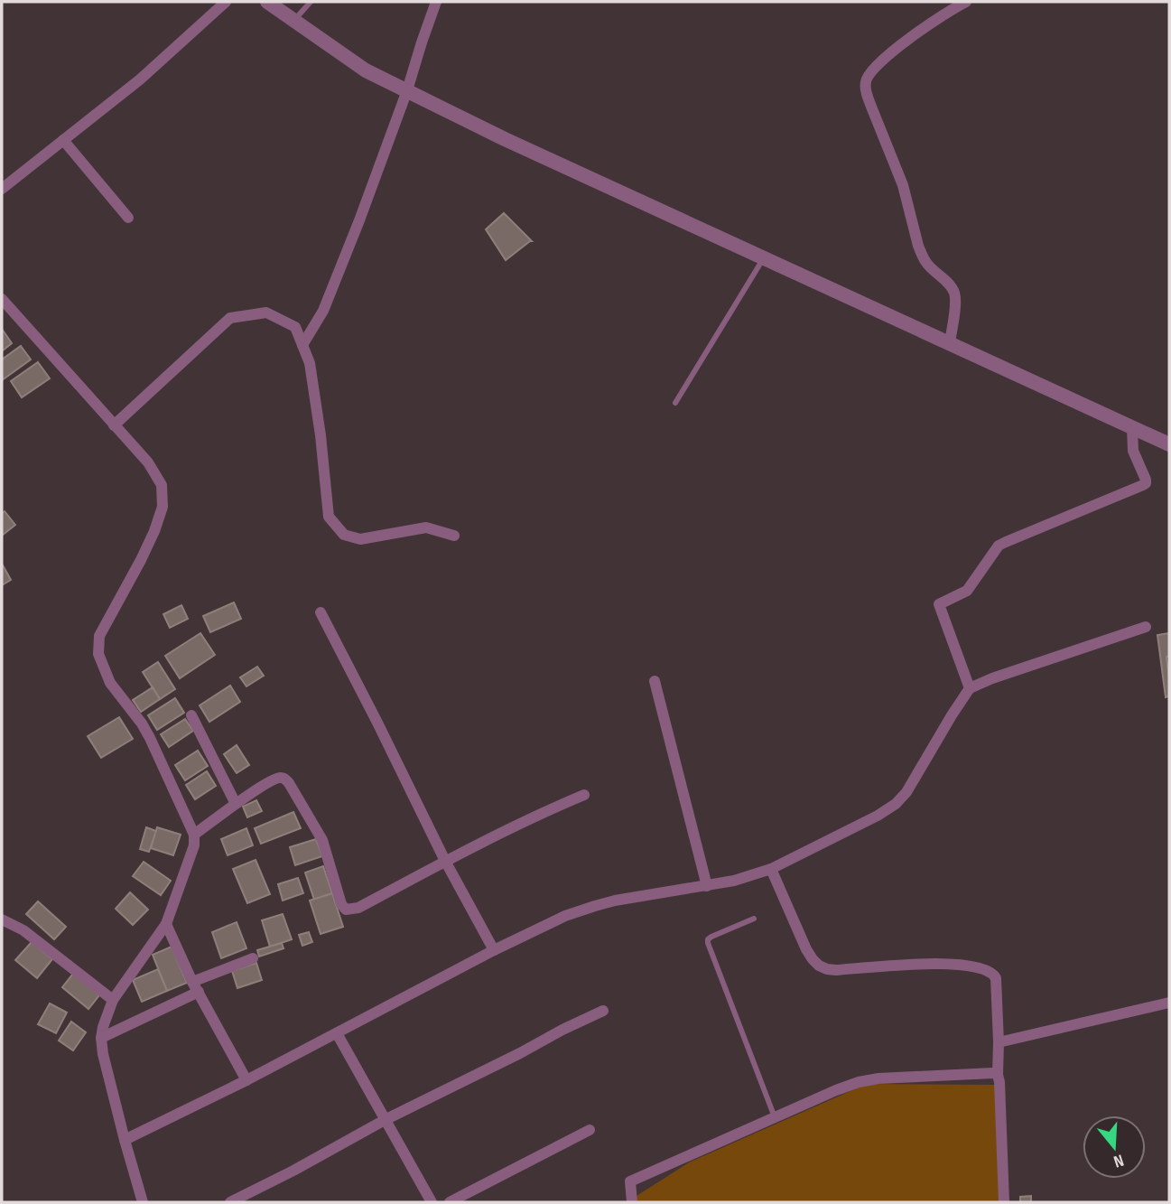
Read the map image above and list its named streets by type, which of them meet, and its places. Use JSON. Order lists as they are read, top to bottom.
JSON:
{
  "north": "bottom"
}
